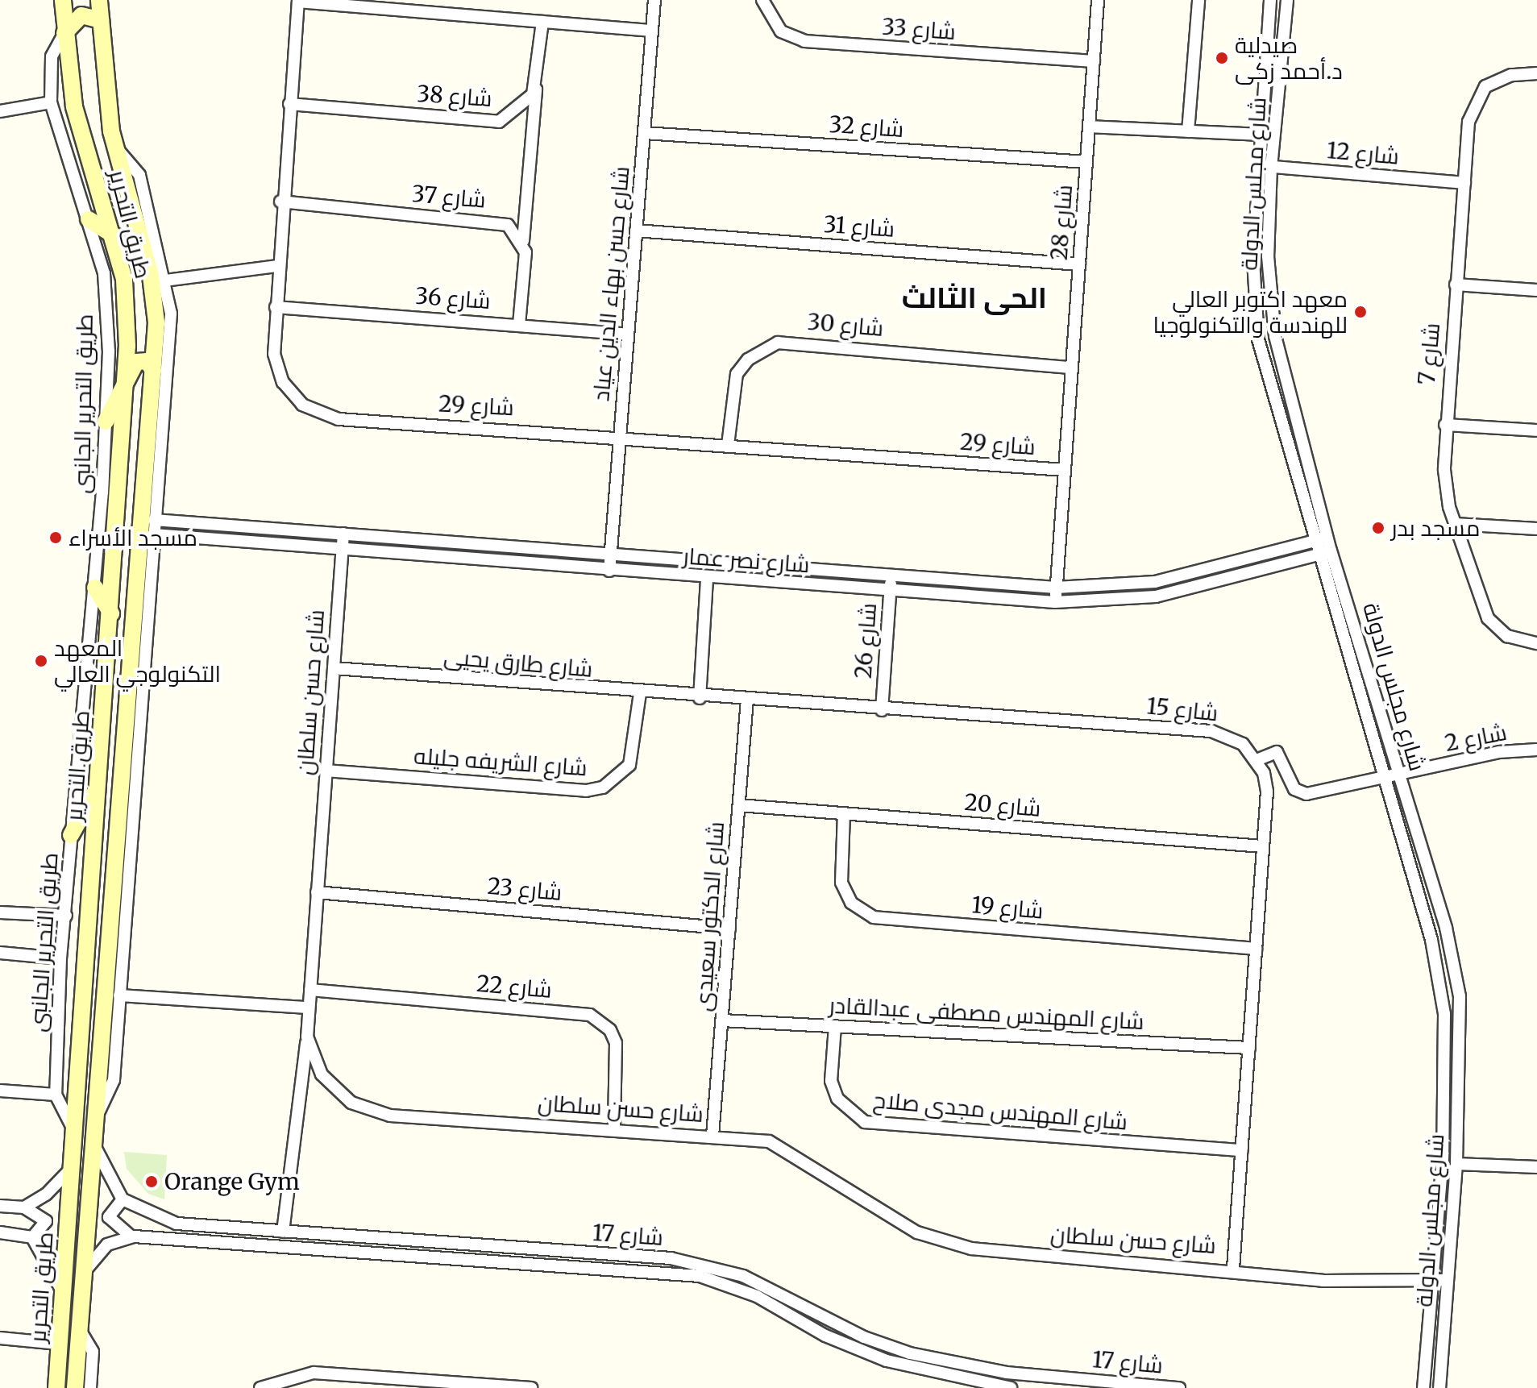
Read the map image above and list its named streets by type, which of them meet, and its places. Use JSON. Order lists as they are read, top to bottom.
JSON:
{
  "streets": {
    "street": [
      "شارع 33",
      "شارع 38",
      "شارع 32",
      "شارع 12",
      "شارع مجلس الدولة",
      "شارع 37",
      "شارع 28",
      "طريق التحرير",
      "شارع 31",
      "شارع حسن بهاء الدين عياد",
      "شارع 36",
      "شارع 30",
      "شارع 7",
      "طريق التحرير الجانبى",
      "شارع 29",
      "شارع نصر عمار",
      "شارع 26",
      "شارع طارق يحيى",
      "شارع حسن سلطان",
      "شارع 15",
      "شارع 2",
      "شارع الشريفه جليله",
      "شارع 20",
      "شارع 23",
      "شارع 19",
      "شارع الدكتور سعيدى",
      "شارع 22",
      "شارع المهندس مصطفى عبدالقادر",
      "شارع المهندس مجدى صلاح",
      "شارع 17"
    ]
  },
  "crossings": [
    ["شارع 33", "شارع 28"],
    ["شارع 38", "شارع 29"],
    ["شارع 32", "شارع 28"],
    ["شارع 32", "شارع حسن بهاء الدين عياد"],
    ["شارع 12", "شارع مجلس الدولة"],
    ["شارع 12", "شارع 7"],
    ["شارع مجلس الدولة", "شارع نصر عمار"],
    ["شارع مجلس الدولة", "شارع حسن سلطان"],
    ["شارع مجلس الدولة", "شارع 2"],
    ["شارع 37", "شارع 29"],
    ["شارع 28", "شارع 31"],
    ["شارع 28", "شارع 30"],
    ["شارع 28", "شارع 29"],
    ["شارع 28", "شارع نصر عمار"],
    ["طريق التحرير", "طريق التحرير الجانبى"],
    ["طريق التحرير", "شارع 17"],
    ["شارع 31", "شارع حسن بهاء الدين عياد"],
    ["شارع حسن بهاء الدين عياد", "شارع 36"],
    ["شارع حسن بهاء الدين عياد", "شارع 29"],
    ["شارع حسن بهاء الدين عياد", "شارع نصر عمار"],
    ["شارع 36", "شارع 29"],
    ["شارع 30", "شارع 29"],
    ["شارع نصر عمار", "شارع 26"],
    ["شارع نصر عمار", "شارع حسن سلطان"],
    ["شارع 26", "شارع 15"],
    ["شارع طارق يحيى", "شارع حسن سلطان"],
    ["شارع طارق يحيى", "شارع 15"],
    ["شارع طارق يحيى", "شارع الشريفه جليله"],
    ["شارع حسن سلطان", "شارع الشريفه جليله"],
    ["شارع حسن سلطان", "شارع 23"],
    ["شارع حسن سلطان", "شارع الدكتور سعيدى"],
    ["شارع حسن سلطان", "شارع 22"],
    ["شارع 15", "شارع 2"],
    ["شارع 15", "شارع الدكتور سعيدى"],
    ["شارع 20", "شارع 19"],
    ["شارع 20", "شارع الدكتور سعيدى"],
    ["شارع 23", "شارع الدكتور سعيدى"],
    ["شارع الدكتور سعيدى", "شارع المهندس مصطفى عبدالقادر"],
    ["شارع المهندس مصطفى عبدالقادر", "شارع المهندس مجدى صلاح"]
  ],
  "districts": ["الحى الثالث"],
  "places": [
    "صيدلية د.أحمد زكى",
    "معهد اكتوبر العالي للهندسة والتكنولوجيا",
    "مسجد بدر",
    "مسجد الأسراء",
    "المعهد التكنولوجي العالي",
    "Orange Gym"
  ]
}
